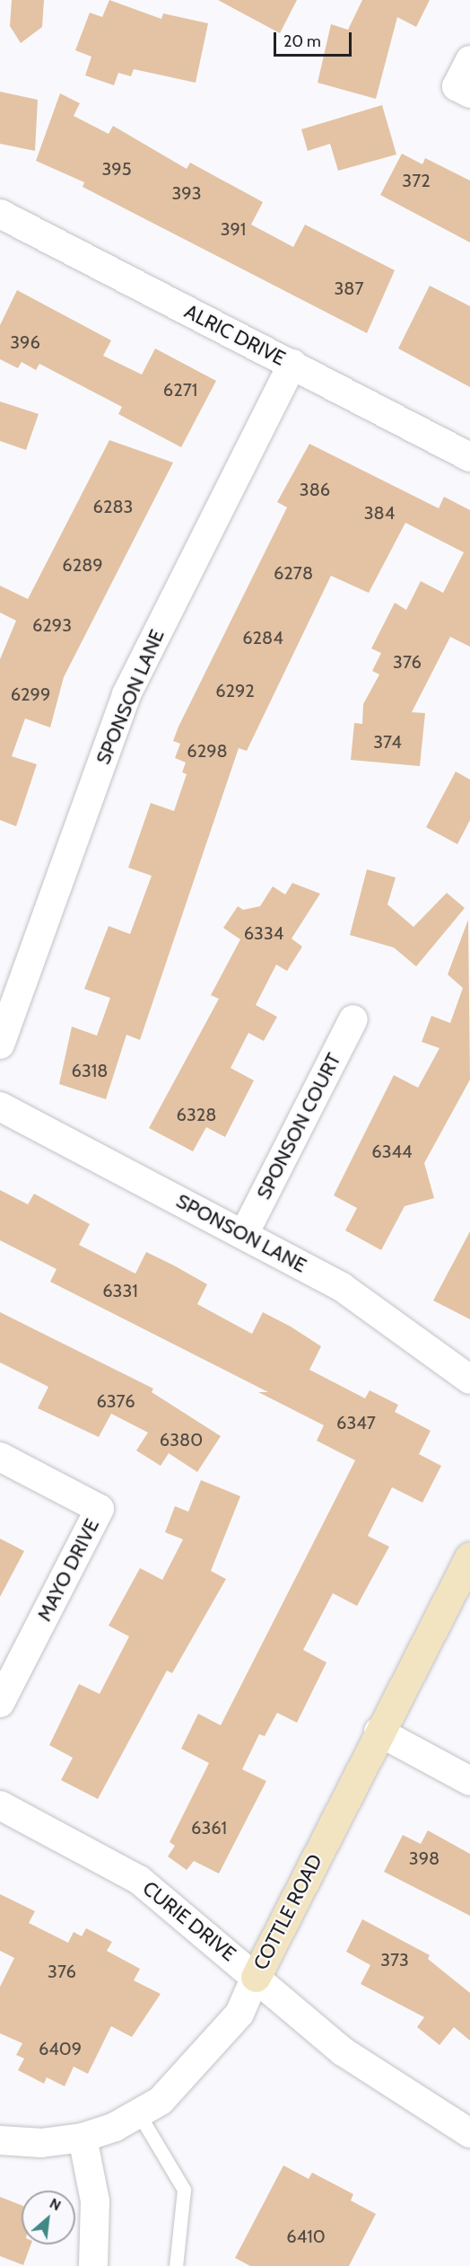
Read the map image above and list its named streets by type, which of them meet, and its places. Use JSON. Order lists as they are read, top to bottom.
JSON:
{
  "streets": {
    "street": [
      "ALRIC DRIVE",
      "SPONSON LANE",
      "SPONSON COURT",
      "MAYO DRIVE",
      "COTTLE ROAD",
      "CURIE DRIVE"
    ]
  },
  "crossings": [
    ["ALRIC DRIVE", "SPONSON LANE"],
    ["SPONSON LANE", "SPONSON COURT"],
    ["COTTLE ROAD", "CURIE DRIVE"]
  ],
  "house_numbers": [
    "395",
    "372",
    "393",
    "391",
    "387",
    "396",
    "6271",
    "386",
    "6283",
    "384",
    "6289",
    "6278",
    "6293",
    "6284",
    "376",
    "6292",
    "6299",
    "374",
    "6298",
    "6334",
    "6318",
    "6328",
    "6344",
    "6331",
    "6376",
    "6347",
    "6380",
    "6361",
    "398",
    "373",
    "376",
    "6409",
    "6410"
  ],
  "scale_bar": "20 m",
  "north": "top right"
}
